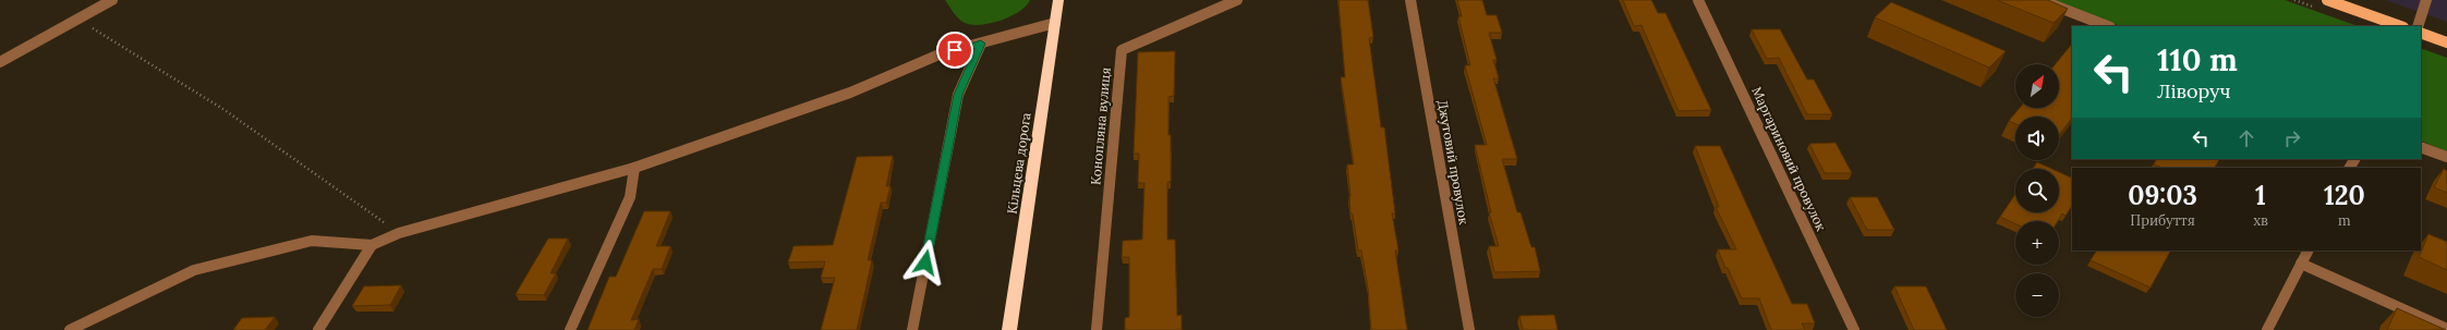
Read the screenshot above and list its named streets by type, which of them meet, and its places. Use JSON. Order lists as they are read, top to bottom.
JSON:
{
  "streets": {
    "highway": ["Кільцева дорога"],
    "street": ["Конопляна вулиця", "Маргариновий провулок", "Джутовий провулок"]
  },
  "north": "top right",
  "page": {
    "turn": ["110 m", "Ліворуч"],
    "map_buttons": ["+", "−"],
    "eta": [
      "09:03",
      "Прибуття",
      "1",
      "хв",
      "120",
      "m"
    ]
  }
}
